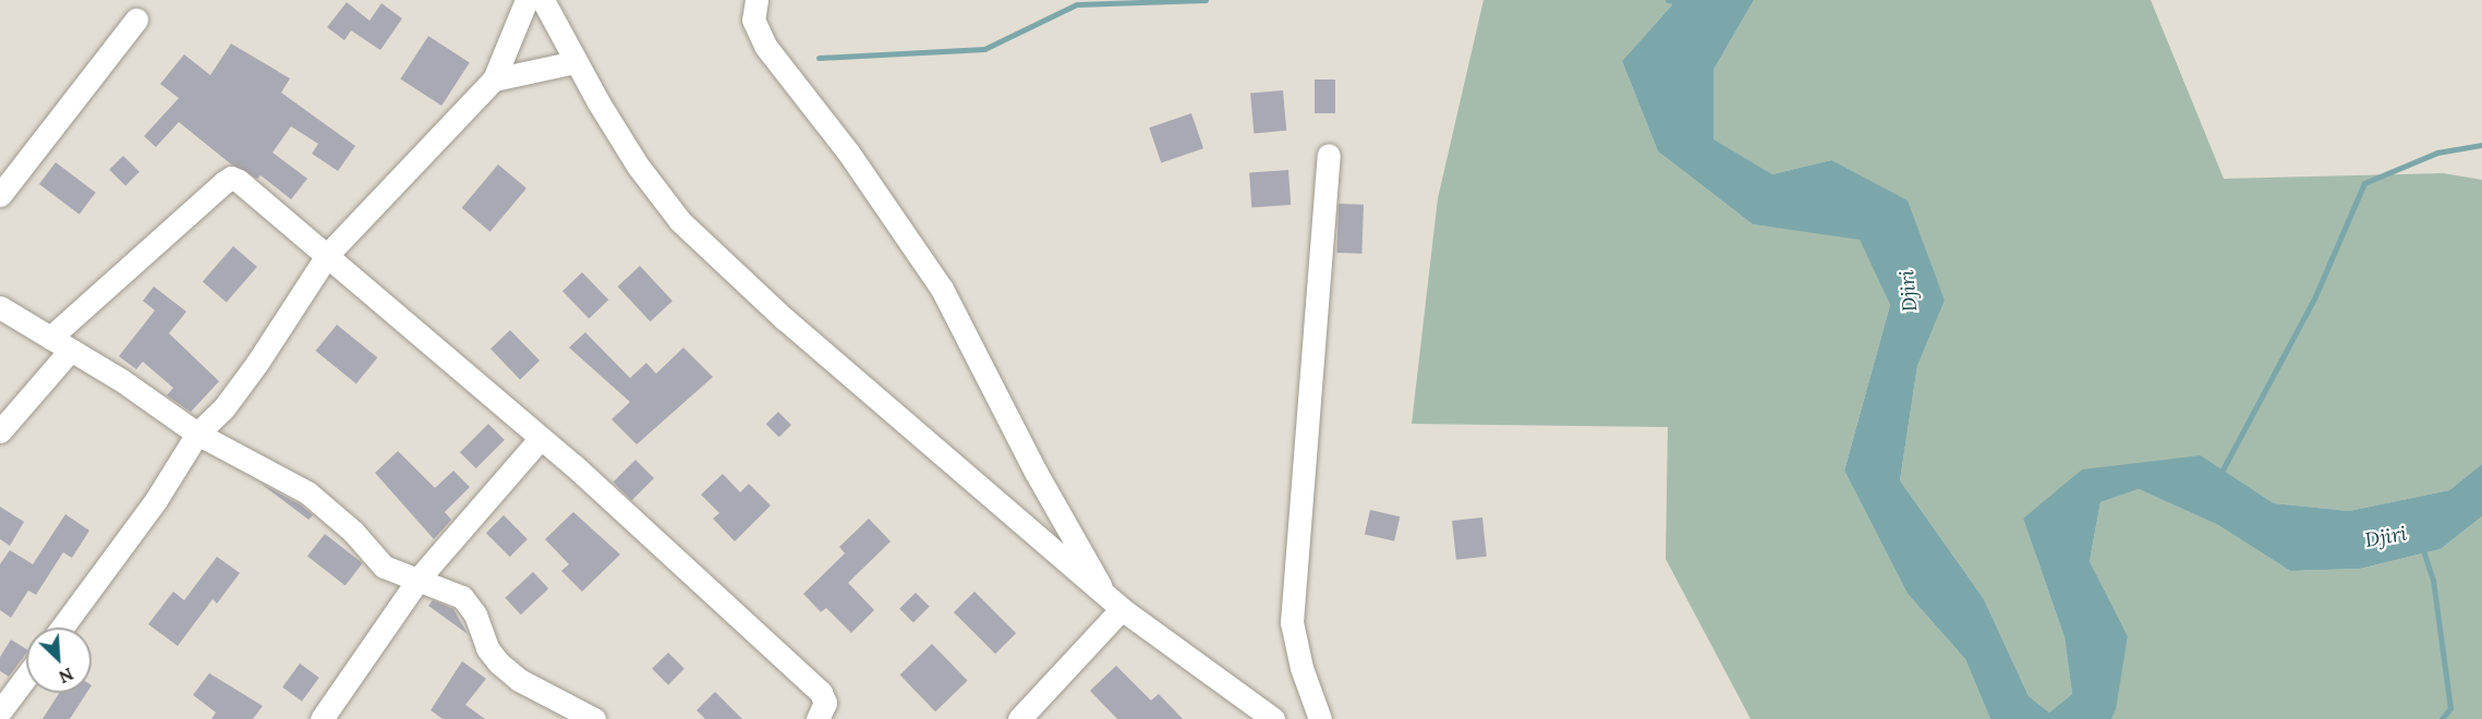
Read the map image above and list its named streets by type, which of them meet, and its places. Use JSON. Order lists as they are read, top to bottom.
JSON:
{
  "water": ["Djiri"],
  "north": "bottom right"
}
